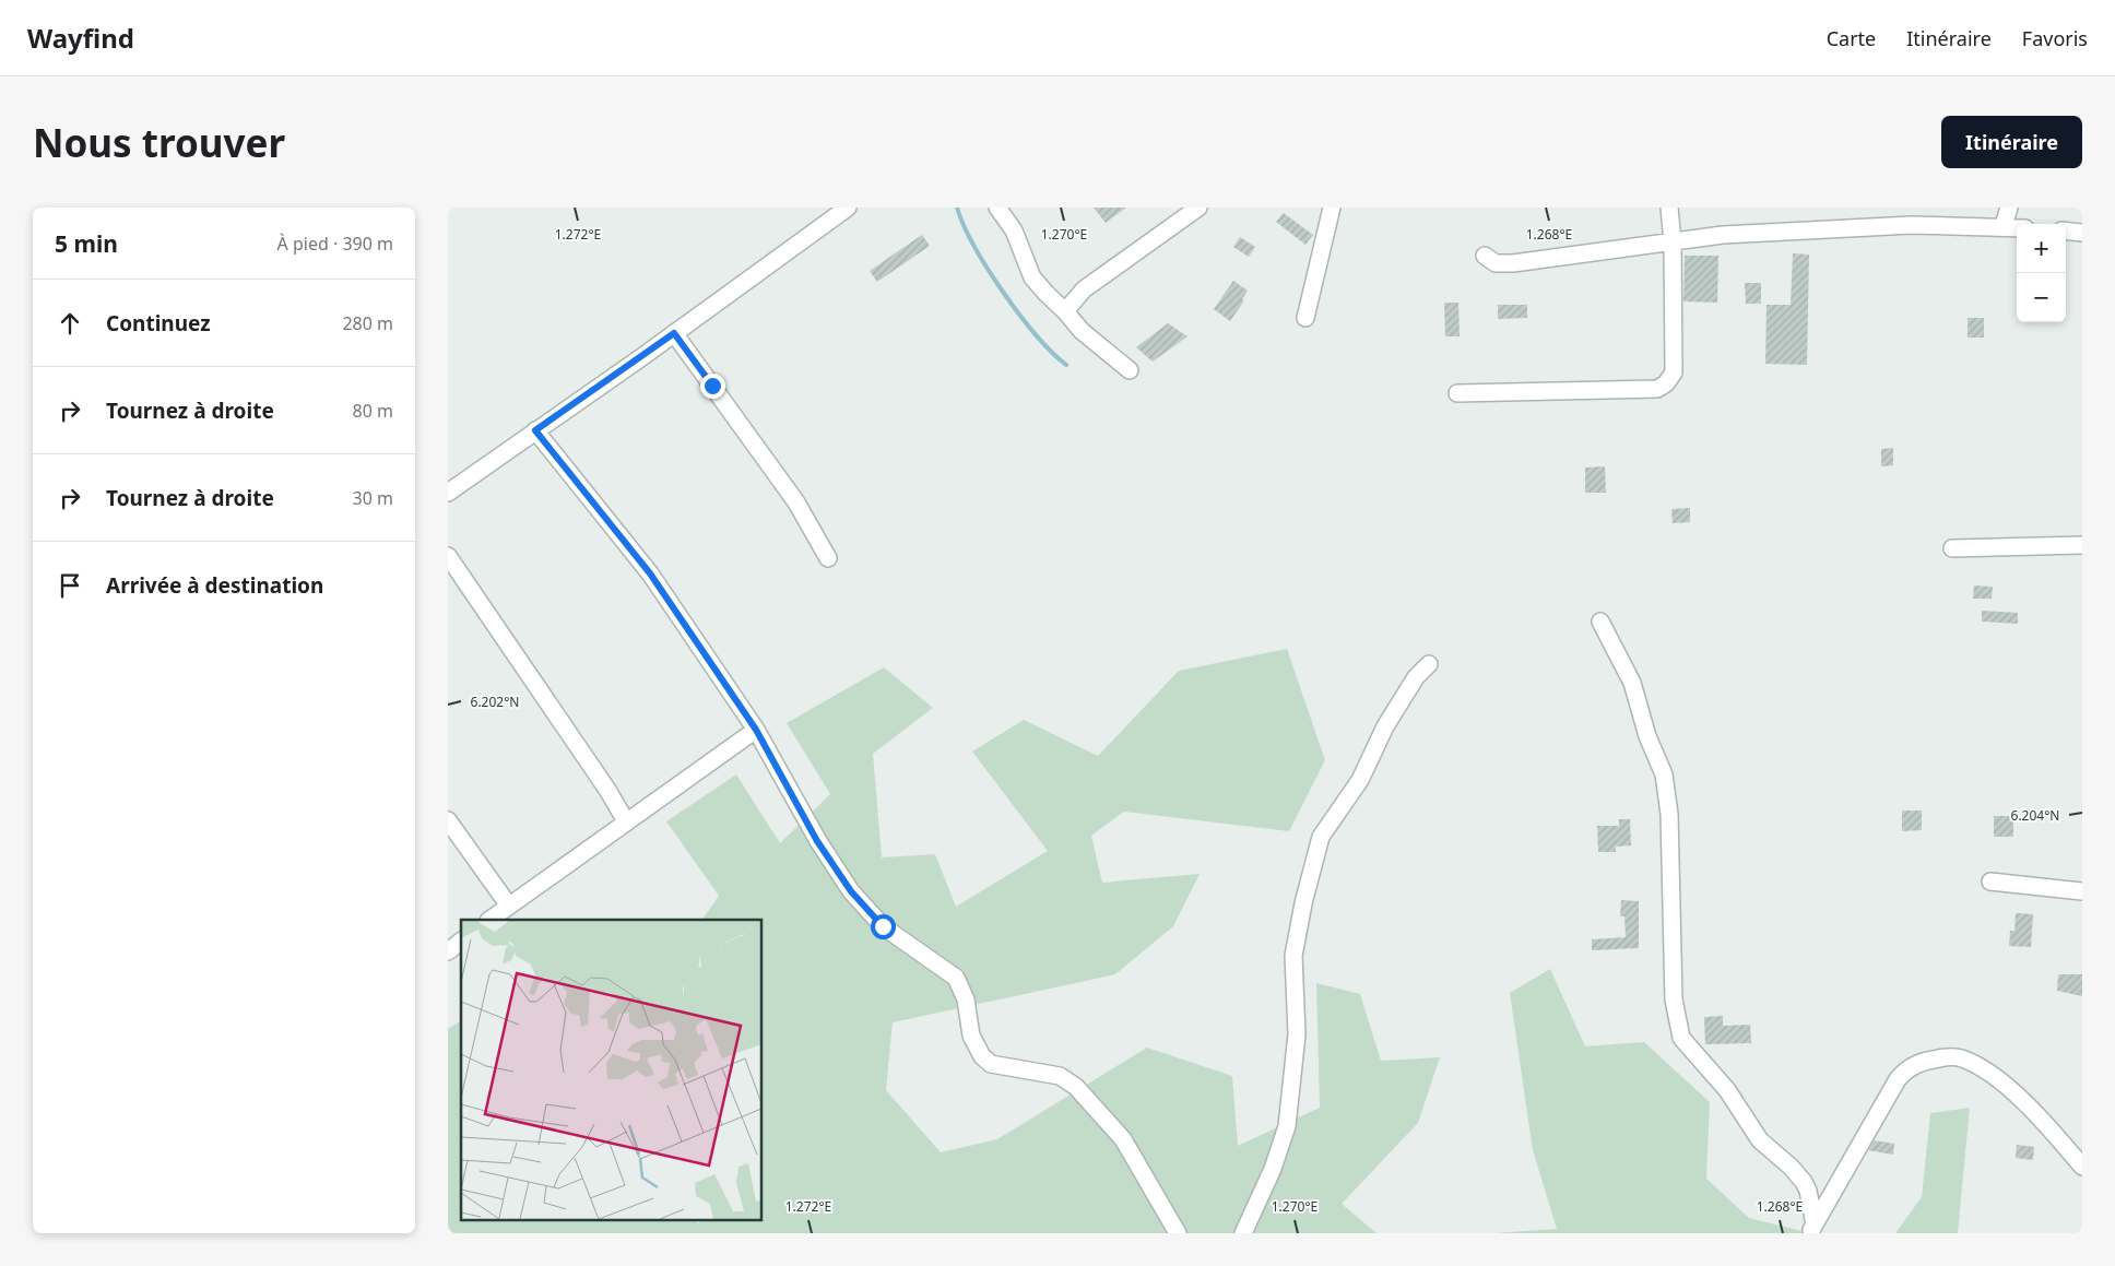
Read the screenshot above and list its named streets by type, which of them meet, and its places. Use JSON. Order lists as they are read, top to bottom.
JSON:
{
  "page": {
    "header": "Wayfind",
    "nav": ["Carte", "Itinéraire", "Favoris"],
    "buttons": "Itinéraire",
    "title": "Nous trouver",
    "heading": ["5 min", "À pied · 390 m"],
    "map_buttons": ["+", "−"],
    "list": [
      ["Continuez", "280 m"],
      ["Tournez à droite", "80 m"],
      ["Tournez à droite", "30 m"],
      "Arrivée à destination"
    ]
  },
  "coordinates": [
    "1.272°E",
    "1.270°E",
    "1.268°E",
    "6.202°N",
    "6.204°N"
  ]
}
